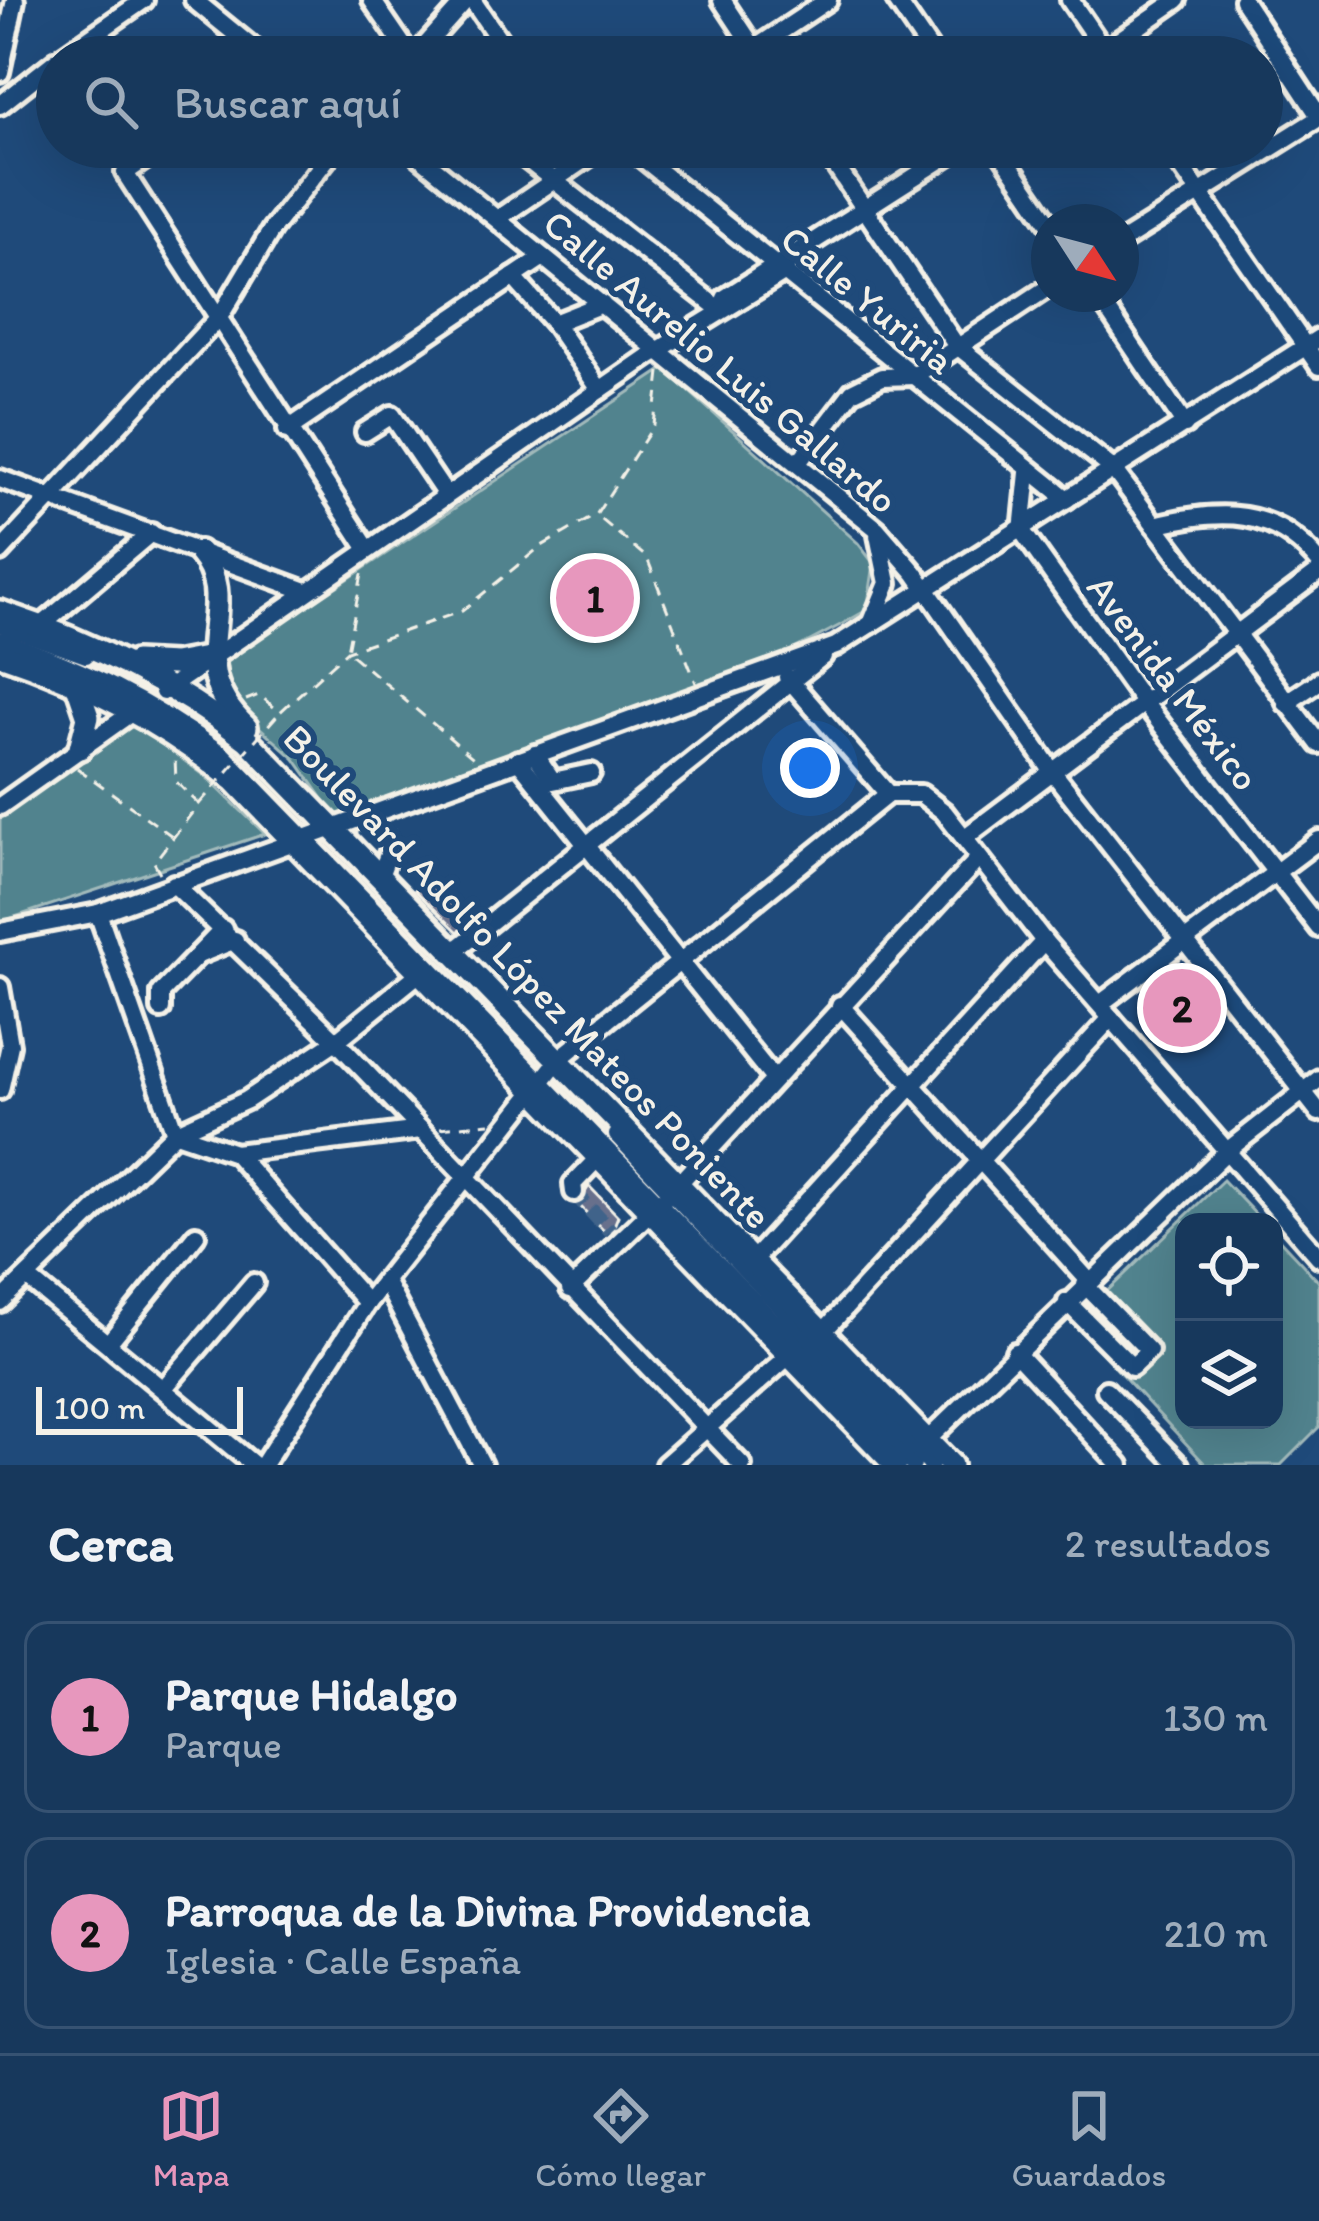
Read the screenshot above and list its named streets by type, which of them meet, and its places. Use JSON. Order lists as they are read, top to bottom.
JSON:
{
  "streets": {
    "main road": ["Boulevard Adolfo López Mateos Poniente"],
    "street": ["Calle Yuriria", "Calle Aurelio Luis Gallardo", "Avenida México"]
  },
  "scale_bar": "100 m",
  "north": "bottom right",
  "page": {
    "search": "Buscar aquí",
    "pins": ["1", "2"],
    "scale": "100 m",
    "heading": ["Cerca", "2 resultados"],
    "list": [
      {
        "mark": "1",
        "name": "Parque Hidalgo",
        "note": "Parque",
        "value": "130 m"
      },
      {
        "mark": "2",
        "name": "Parroqua de la Divina Providencia",
        "note": "Iglesia · Calle España",
        "value": "210 m"
      }
    ],
    "nav": ["Mapa", "Cómo llegar", "Guardados"]
  }
}
